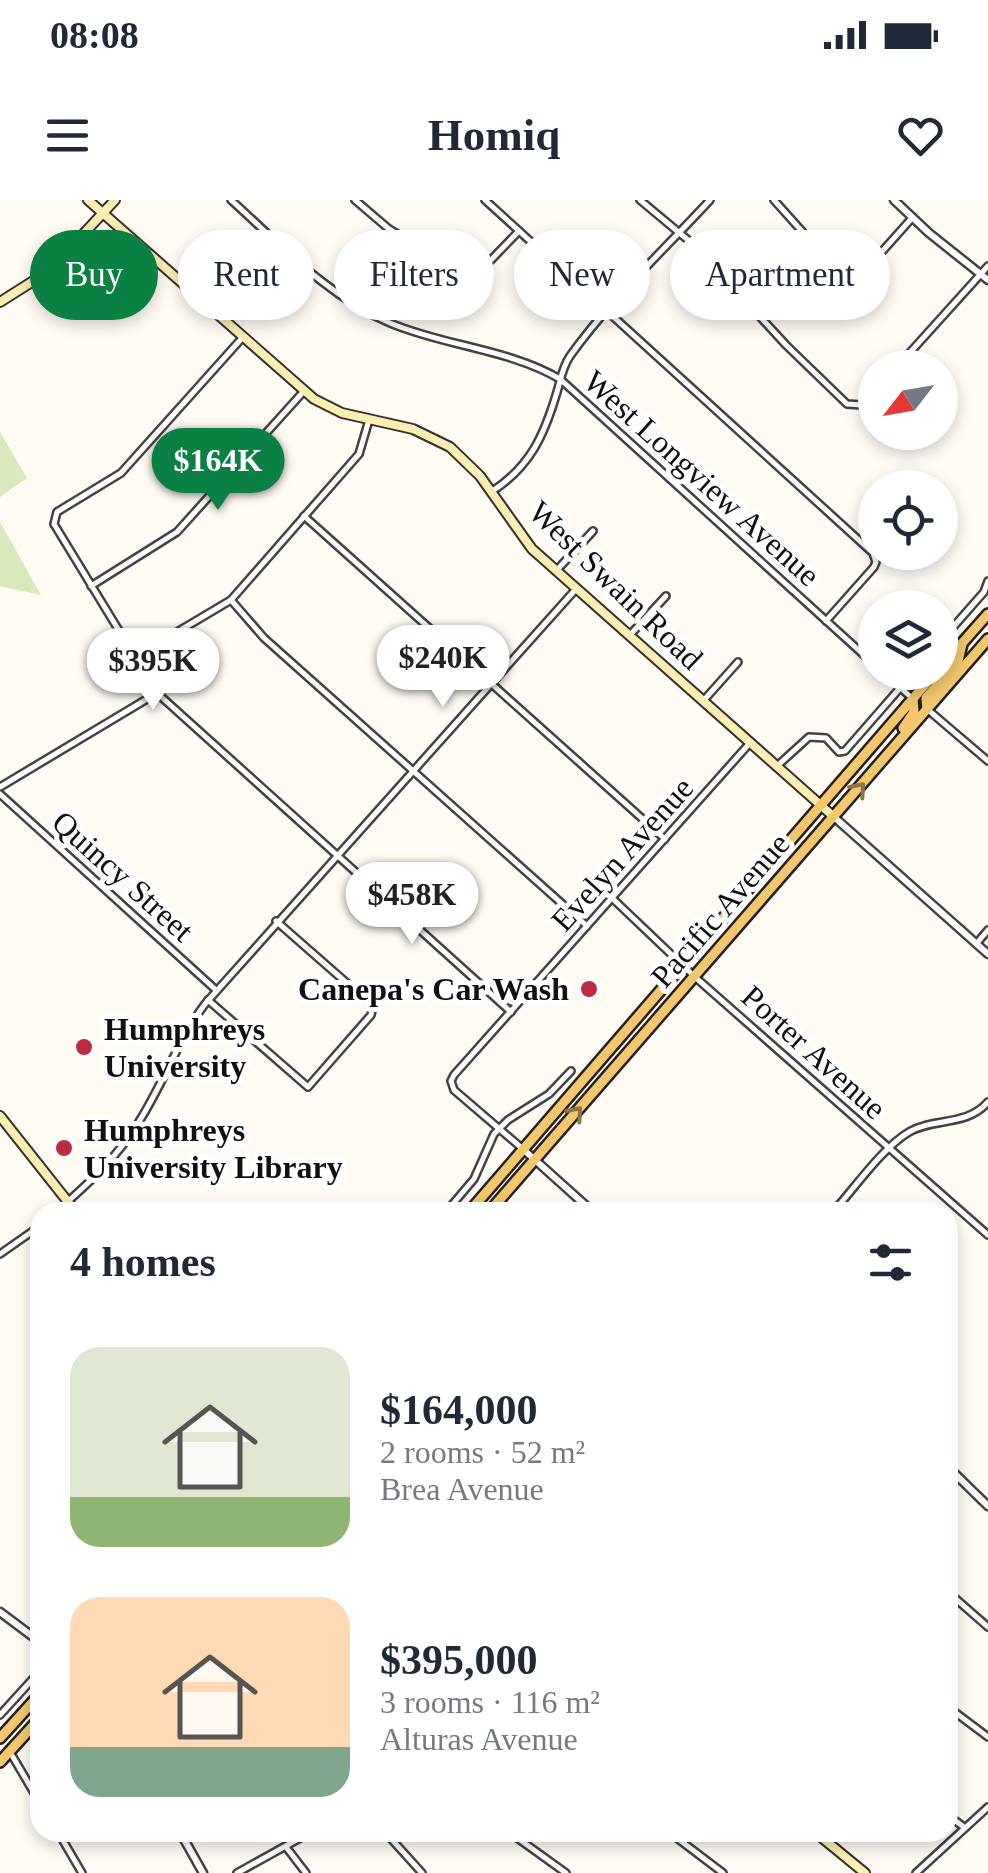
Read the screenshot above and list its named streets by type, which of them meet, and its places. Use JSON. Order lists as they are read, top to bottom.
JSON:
{
  "streets": {
    "main road": ["West Swain Road", "Pacific Avenue"],
    "street": [
      "West Longview Avenue",
      "Evelyn Avenue",
      "Quincy Street",
      "Porter Avenue"
    ]
  },
  "crossings": [
    ["West Swain Road", "Evelyn Avenue"],
    ["West Swain Road", "Pacific Avenue"],
    ["Evelyn Avenue", "Porter Avenue"],
    ["Pacific Avenue", "Porter Avenue"]
  ],
  "places": ["Canepa's Car Wash", "Humphreys University", "Humphreys University Library"],
  "north": "bottom left",
  "page": {
    "status": "08:08",
    "header": "Homiq",
    "chip": [
      "Buy",
      "Rent",
      "Filters",
      "New",
      "Apartment"
    ],
    "price": [
      "$164K",
      "$240K",
      "$395K",
      "$458K"
    ],
    "heading": "4 homes",
    "list": [
      {
        "name": "$164,000",
        "note": "2 rooms · 52 m² · Brea Avenue"
      },
      {
        "name": "$395,000",
        "note": "3 rooms · 116 m² · Alturas Avenue"
      }
    ]
  }
}
